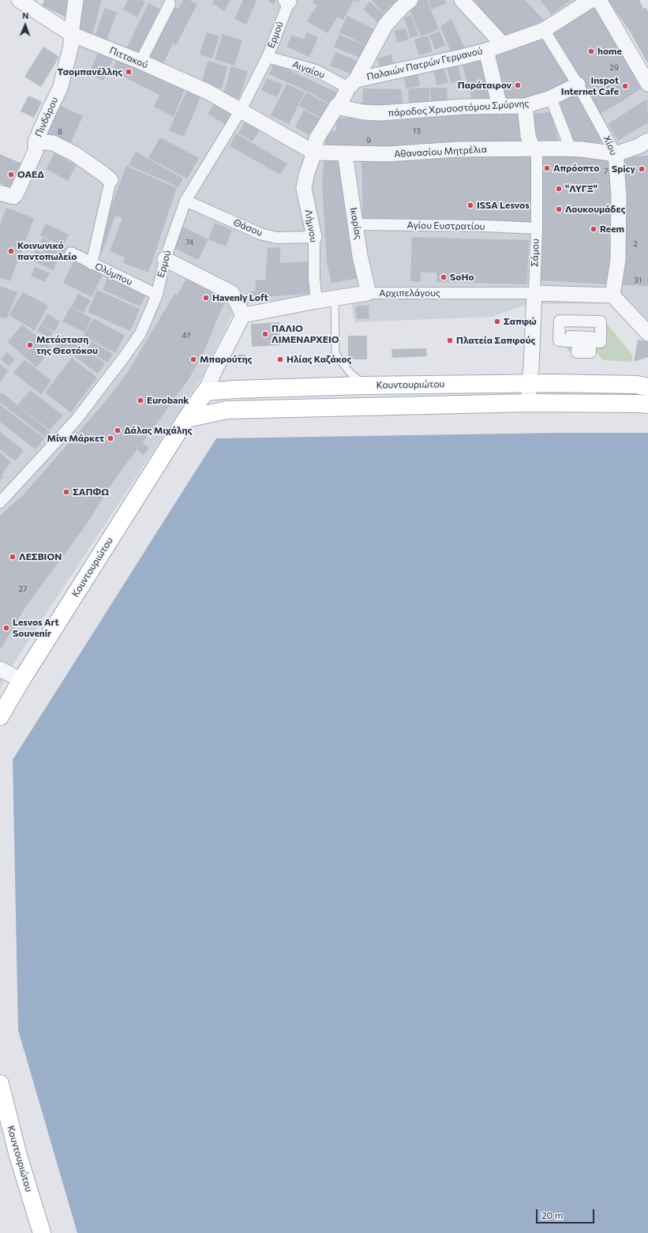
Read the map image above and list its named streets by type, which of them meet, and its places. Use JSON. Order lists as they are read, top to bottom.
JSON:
{
  "streets": {
    "main road": ["Κουντουριώτου"],
    "street": [
      "Ερμού",
      "Πιττακού",
      "Παλαιών Πατρών Γερμανού",
      "Αιγαίου",
      "πάροδος Χρυσοστόμου Σμύρνης",
      "Πινδάρου",
      "Χίου",
      "Αθανασίου Μητρέλια",
      "Ικαρίας",
      "Λήμνου",
      "Αγίου Ευστρατίου",
      "Θάσου",
      "Σάμου",
      "Ολύμπου",
      "Αρχιπελάγους"
    ]
  },
  "crossings": [
    ["Ερμού", "Πιττακού"],
    ["Ερμού", "Αιγαίου"],
    ["Ερμού", "Αθανασίου Μητρέλια"],
    ["Ερμού", "Θάσου"],
    ["Ερμού", "Ολύμπου"],
    ["Πιττακού", "Πινδάρου"],
    ["Πιττακού", "Αθανασίου Μητρέλια"],
    ["Παλαιών Πατρών Γερμανού", "Αιγαίου"],
    ["Παλαιών Πατρών Γερμανού", "Χίου"],
    ["Παλαιών Πατρών Γερμανού", "Λήμνου"],
    ["Αιγαίου", "Λήμνου"],
    ["πάροδος Χρυσοστόμου Σμύρνης", "Χίου"],
    ["πάροδος Χρυσοστόμου Σμύρνης", "Λήμνου"],
    ["πάροδος Χρυσοστόμου Σμύρνης", "Σάμου"],
    ["Χίου", "Αθανασίου Μητρέλια"],
    ["Χίου", "Αρχιπελάγους"],
    ["Αθανασίου Μητρέλια", "Ικαρίας"],
    ["Αθανασίου Μητρέλια", "Λήμνου"],
    ["Αθανασίου Μητρέλια", "Σάμου"],
    ["Ικαρίας", "Αγίου Ευστρατίου"],
    ["Ικαρίας", "Αρχιπελάγους"],
    ["Λήμνου", "Θάσου"],
    ["Λήμνου", "Αρχιπελάγους"],
    ["Αγίου Ευστρατίου", "Σάμου"],
    ["Σάμου", "Αρχιπελάγους"],
    ["Σάμου", "Κουντουριώτου"]
  ],
  "places": [
    "home",
    "Τσομπανέλλης",
    "Παράταιρον",
    "Inspot Internet Cafe",
    "Απρόοπτο",
    "Spicy",
    "ΟΑΕΔ",
    "\"ΛΥΓΞ\"",
    "ISSA Lesvos",
    "Λουκουμάδες",
    "Reem",
    "Κοινωνικό παντοπωλείο",
    "SoΗo",
    "Havenly Loft",
    "Σαπφώ",
    "ΠΑΛΙΟ ΛΙΜΕΝΑΡΧΕΙΟ",
    "Πλατεία Σαπφούς",
    "Μετάσταση της Θεοτόκου",
    "Μπαρούτης",
    "Ηλίας Καζάκος",
    "Eurobank",
    "Δάλας Μιχάλης",
    "Μίνι Μάρκετ",
    "ΣΑΠΦΩ",
    "ΛΕΣΒΙΟΝ",
    "Lesvos Art Souvenir"
  ],
  "house_numbers": [
    "29",
    "13",
    "8",
    "9",
    "7",
    "74",
    "2",
    "31",
    "47",
    "27"
  ],
  "scale_bar": "20 m",
  "north": "top"
}
